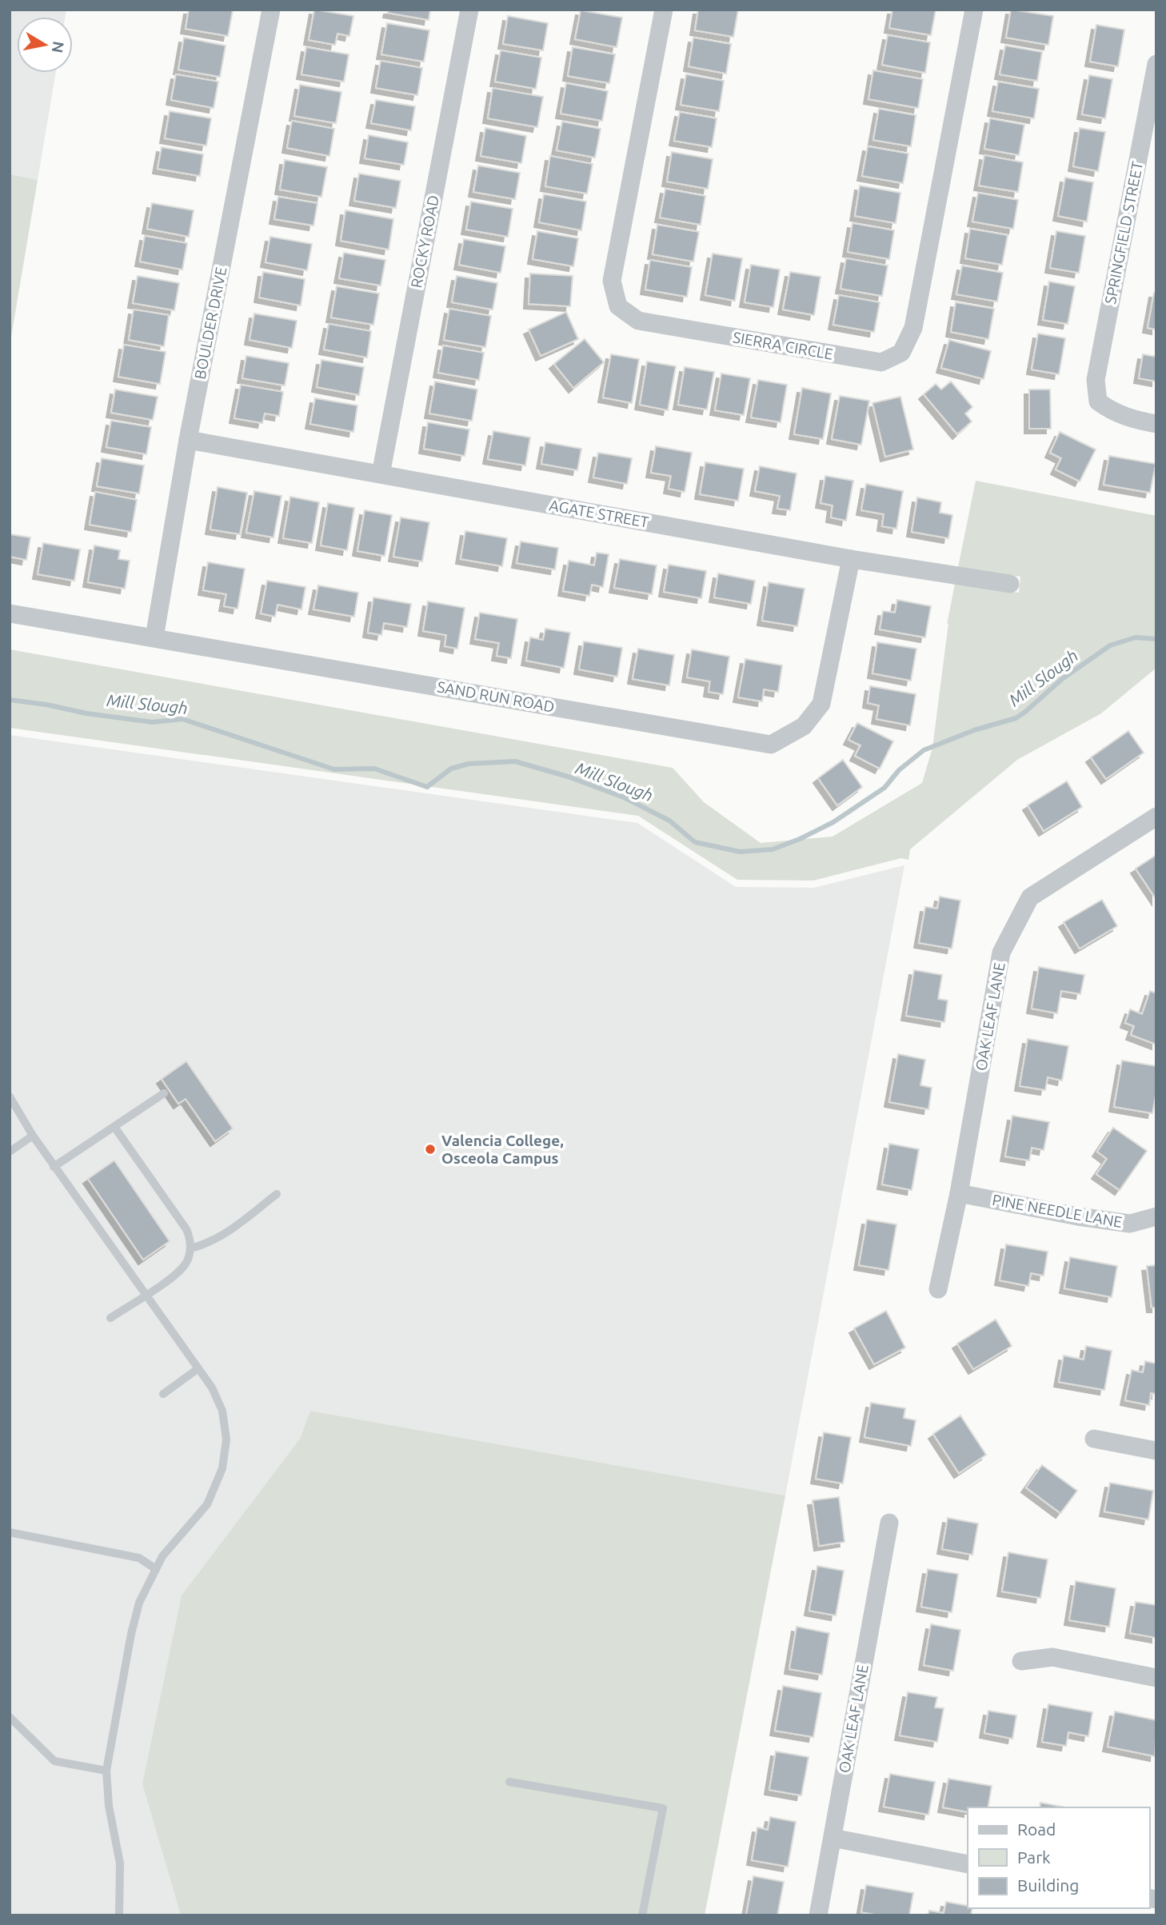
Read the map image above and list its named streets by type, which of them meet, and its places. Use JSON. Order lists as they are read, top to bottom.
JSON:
{
  "streets": {
    "street": [
      "SPRINGFIELD STREET",
      "ROCKY ROAD",
      "BOULDER DRIVE",
      "SIERRA CIRCLE",
      "AGATE STREET",
      "SAND RUN ROAD",
      "OAK LEAF LANE",
      "PINE NEEDLE LANE"
    ]
  },
  "crossings": [
    ["ROCKY ROAD", "AGATE STREET"],
    ["BOULDER DRIVE", "AGATE STREET"],
    ["BOULDER DRIVE", "SAND RUN ROAD"],
    ["AGATE STREET", "SAND RUN ROAD"],
    ["OAK LEAF LANE", "PINE NEEDLE LANE"]
  ],
  "water": ["Mill Slough"],
  "places": ["Valencia College, Osceola Campus"],
  "legend": ["Road", "Park", "Building"],
  "north": "right"
}
